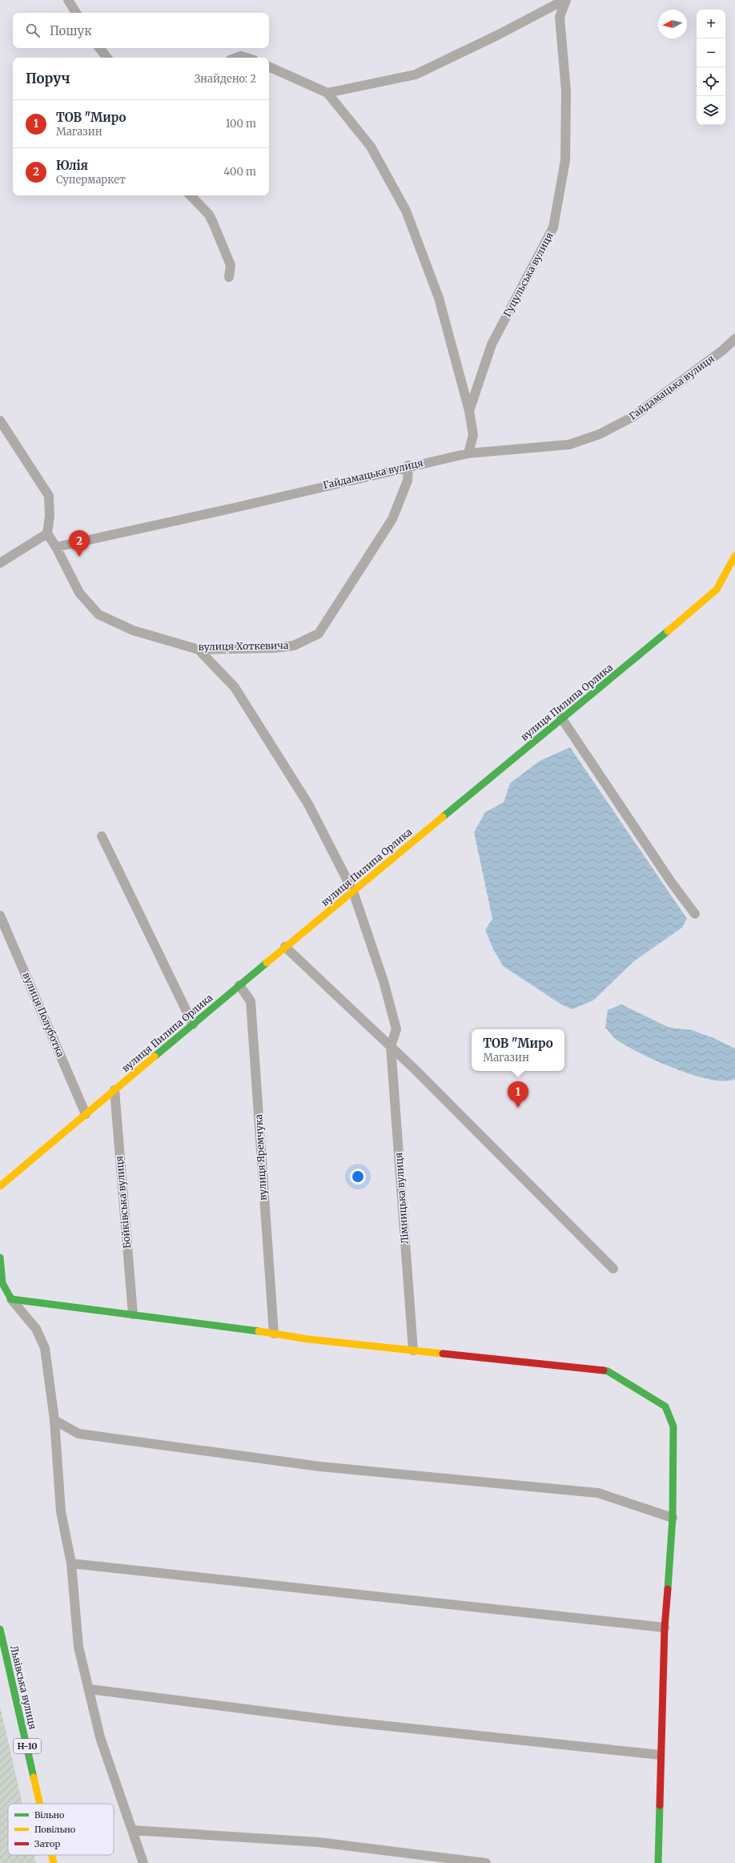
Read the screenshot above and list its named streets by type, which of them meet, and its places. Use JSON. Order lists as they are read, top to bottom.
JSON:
{
  "streets": {
    "street": [
      "Гуцульська вулиця",
      "Гайдамацька вулиця",
      "вулиця Хоткевича",
      "вулиця Пилипа Орлика",
      "вулиця Полуботка",
      "вулиця Яремчука",
      "Лімницька вулиця",
      "Бойківська вулиця",
      "Львівська вулиця",
      "Н-10"
    ]
  },
  "crossings": [
    ["Гуцульська вулиця", "Гайдамацька вулиця"],
    ["Гайдамацька вулиця", "вулиця Хоткевича"],
    ["вулиця Пилипа Орлика", "вулиця Полуботка"],
    ["вулиця Пилипа Орлика", "вулиця Яремчука"],
    ["вулиця Пилипа Орлика", "Бойківська вулиця"]
  ],
  "legend": ["Вільно", "Повільно", "Затор"],
  "north": "left",
  "page": {
    "map_buttons": ["+", "−"],
    "search": "Пошук",
    "heading": ["Поруч", "Знайдено: 2"],
    "list": [
      {
        "mark": "1",
        "name": "ТОВ \"Миро",
        "note": "Магазин",
        "value": "100 m"
      },
      {
        "mark": "2",
        "name": "Юлія",
        "note": "Супермаркет",
        "value": "400 m"
      }
    ],
    "pins": ["2", "1"],
    "popup": ["ТОВ \"Миро", "Магазин"]
  }
}
